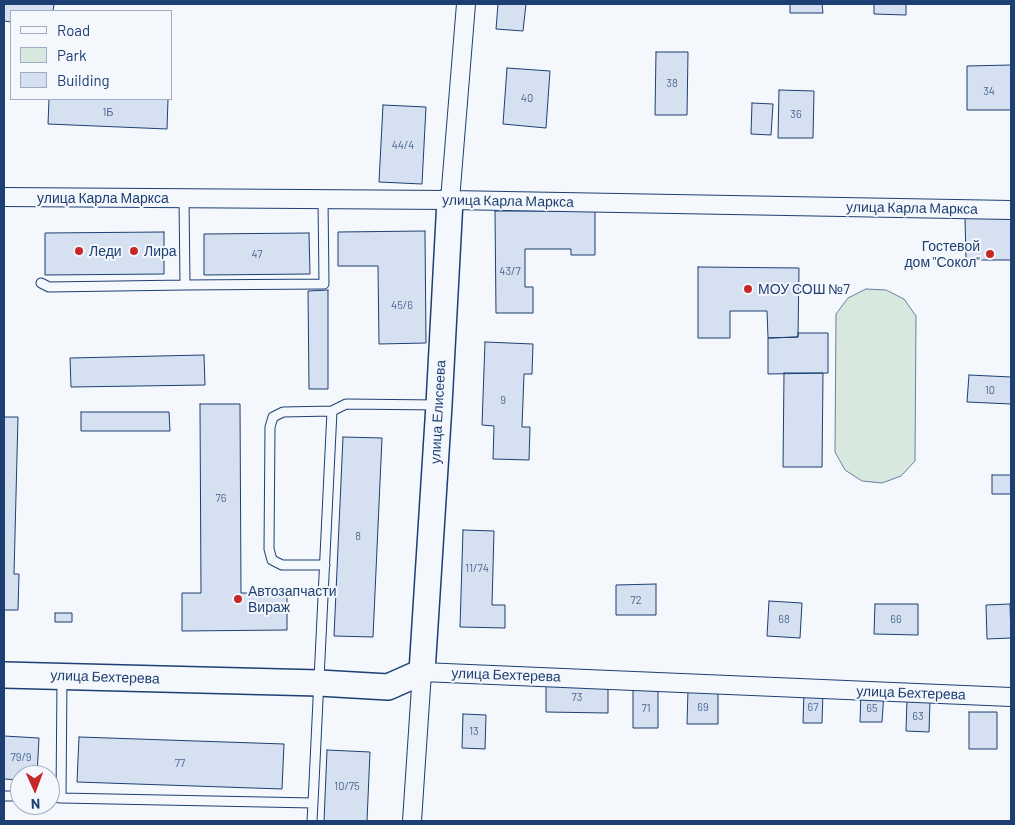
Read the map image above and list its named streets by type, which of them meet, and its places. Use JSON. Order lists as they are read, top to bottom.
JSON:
{
  "streets": {
    "street": ["улица Карла Маркса", "улица Елисеева", "улица Бехтерева"]
  },
  "crossings": [
    ["улица Карла Маркса", "улица Елисеева"],
    ["улица Елисеева", "улица Бехтерева"]
  ],
  "places": [
    "Леди",
    "Лира",
    "Гостевой дом \"Сокол\"",
    "МОУ СОШ №7",
    "Автозапчасти Вираж"
  ],
  "house_numbers": [
    "38",
    "34",
    "40",
    "1Б",
    "36",
    "44/4",
    "47",
    "43/7",
    "45/6",
    "10",
    "9",
    "76",
    "8",
    "11/74",
    "72",
    "68",
    "66",
    "73",
    "69",
    "67",
    "71",
    "65",
    "63",
    "13",
    "79/9",
    "77",
    "10/75"
  ],
  "legend": ["Road", "Park", "Building"],
  "north": "bottom"
}
